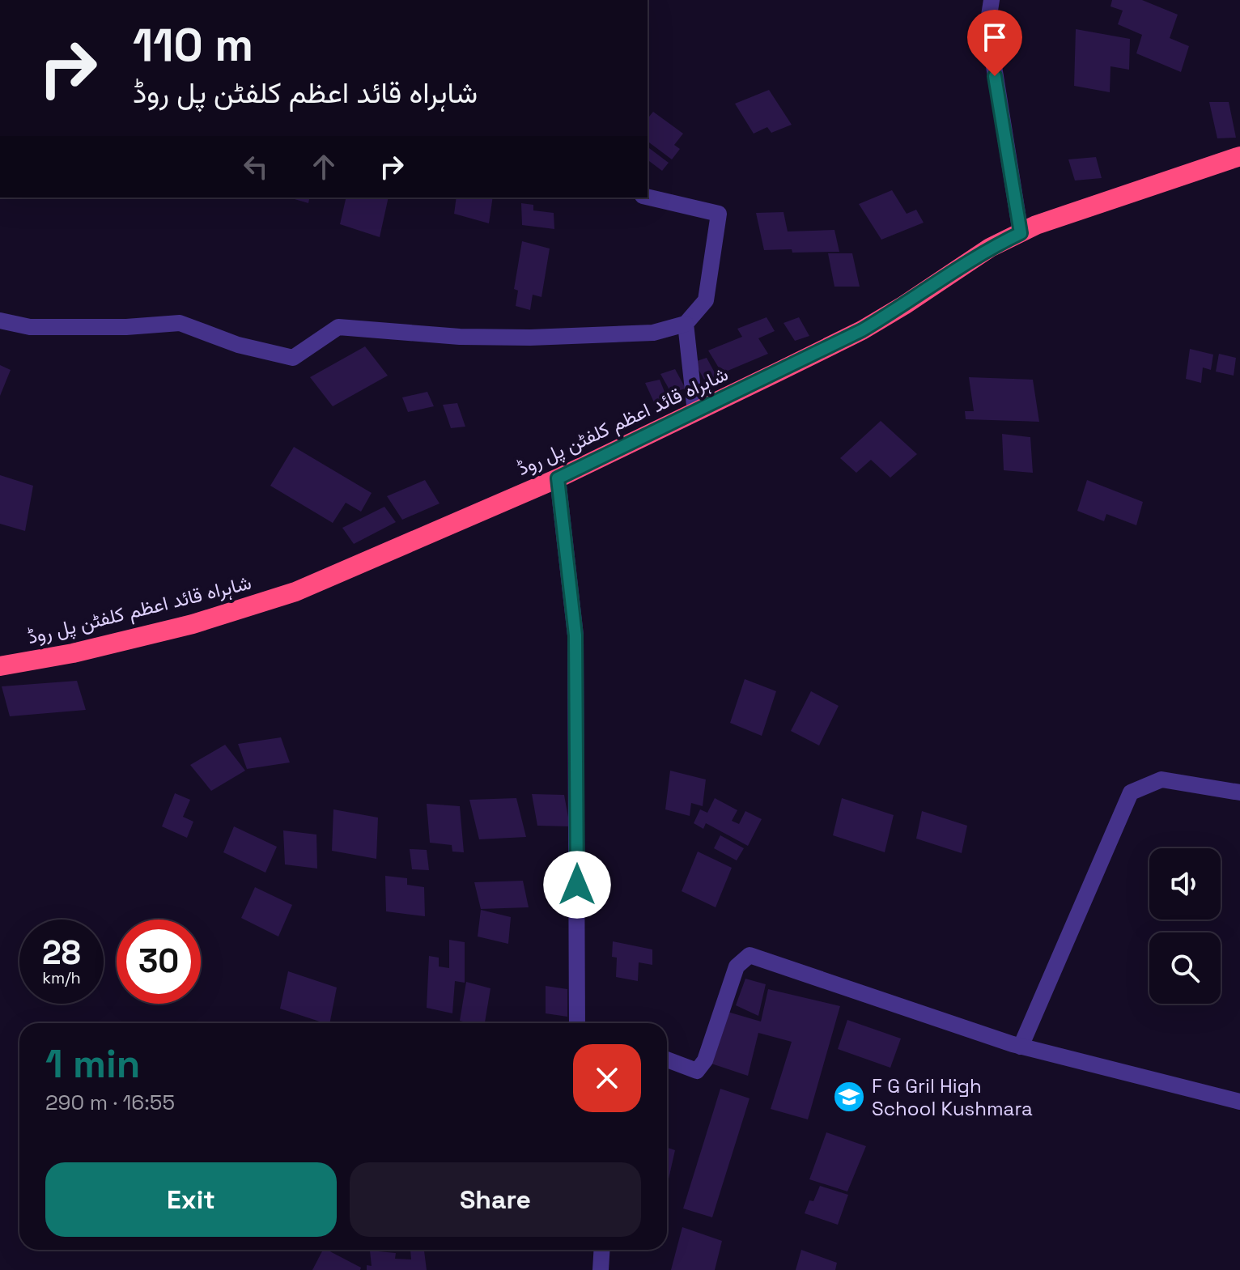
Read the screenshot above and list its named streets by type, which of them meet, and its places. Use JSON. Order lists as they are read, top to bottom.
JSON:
{
  "streets": {
    "highway": ["شاہراہ قائد اعظم کلفٹن پل روڈ"]
  },
  "places": {
    "school or university": ["F G Gril High School Kushmara"]
  },
  "page": {
    "turn": ["110 m", "شاہراہ قائد اعظم کلفٹن پل روڈ"],
    "speed": "28 km/h",
    "limit": "30",
    "heading": ["1 min", "290 m · 16:55"],
    "buttons": ["Exit", "Share"]
  }
}
